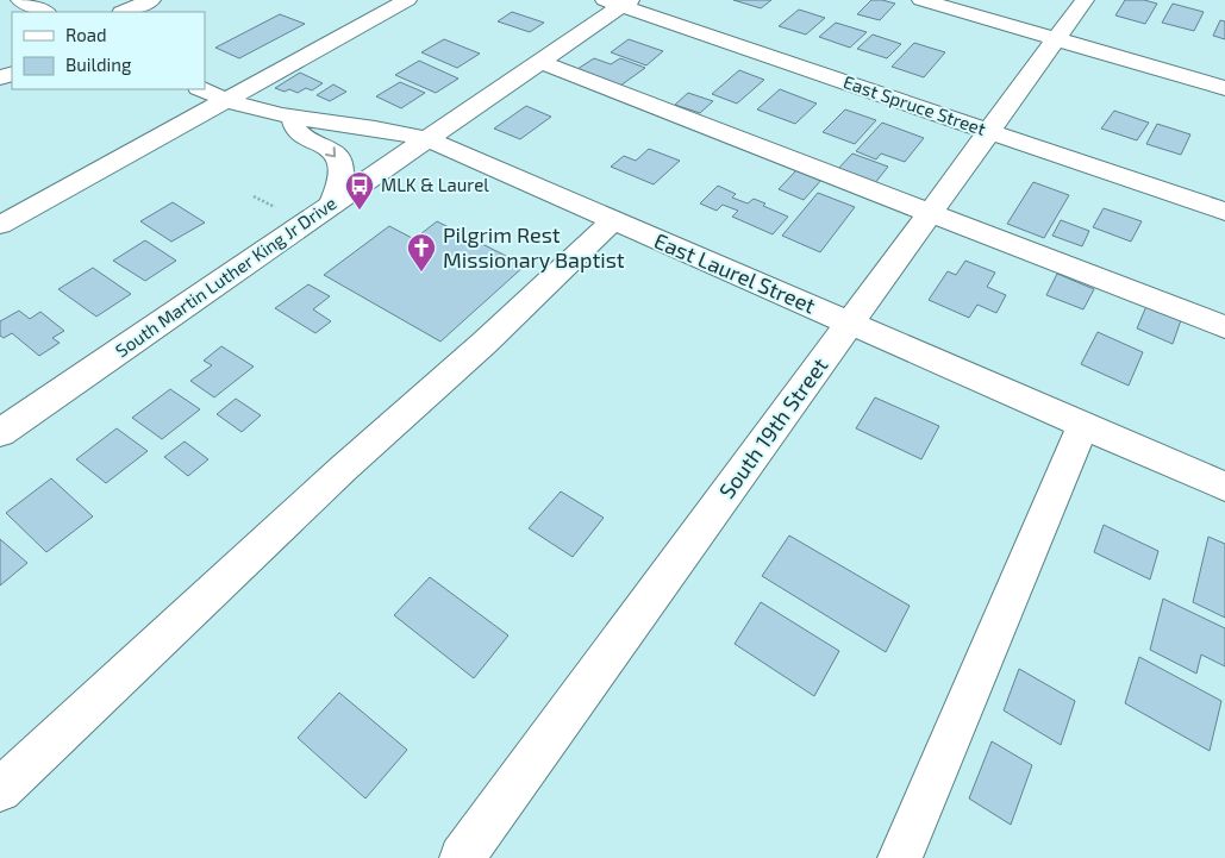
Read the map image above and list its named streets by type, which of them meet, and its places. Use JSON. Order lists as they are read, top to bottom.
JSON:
{
  "streets": {
    "street": [
      "East Spruce Street",
      "East Laurel Street",
      "South Martin Luther King Jr Drive",
      "South 19th Street"
    ]
  },
  "crossings": [
    ["East Spruce Street", "South Martin Luther King Jr Drive"],
    ["East Spruce Street", "South 19th Street"],
    ["East Laurel Street", "South Martin Luther King Jr Drive"],
    ["East Laurel Street", "South 19th Street"]
  ],
  "places": {
    "bus stop": ["MLK & Laurel"],
    "church": ["Pilgrim Rest Missionary Baptist"]
  },
  "legend": ["Road", "Building"]
}
